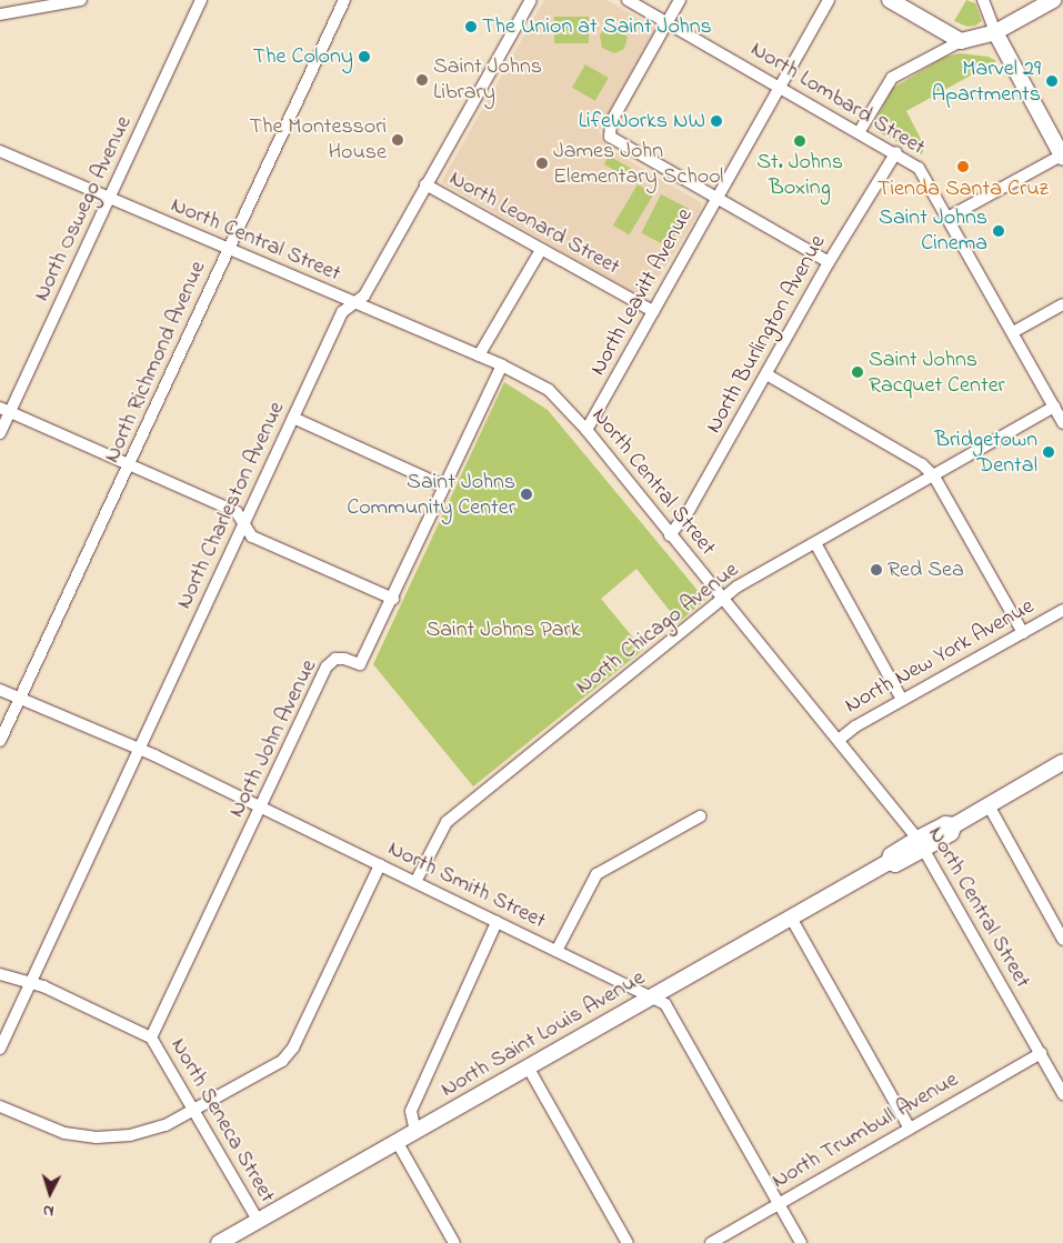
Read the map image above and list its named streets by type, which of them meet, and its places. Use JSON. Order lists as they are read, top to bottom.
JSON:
{
  "streets": {
    "main road": ["North Saint Louis Avenue"],
    "street": [
      "North Lombard Street",
      "North Oswego Avenue",
      "North Leonard Street",
      "North Central Street",
      "North Leavitt Avenue",
      "North Burlington Avenue",
      "North Richmond Avenue",
      "North Charleston Avenue",
      "North Chicago Avenue",
      "North New York Avenue",
      "North John Avenue",
      "North Smith Street",
      "North Seneca Street",
      "North Trumbull Avenue"
    ]
  },
  "crossings": [
    ["North Lombard Street", "North Leavitt Avenue"],
    ["North Lombard Street", "North Burlington Avenue"],
    ["North Lombard Street", "North Chicago Avenue"],
    ["North Oswego Avenue", "North Central Street"],
    ["North Leonard Street", "North Leavitt Avenue"],
    ["North Leonard Street", "North Charleston Avenue"],
    ["North Central Street", "North Leavitt Avenue"],
    ["North Central Street", "North Burlington Avenue"],
    ["North Central Street", "North Richmond Avenue"],
    ["North Central Street", "North Charleston Avenue"],
    ["North Central Street", "North Chicago Avenue"],
    ["North Central Street", "North New York Avenue"],
    ["North Central Street", "North John Avenue"],
    ["North Central Street", "North Saint Louis Avenue"],
    ["North Central Street", "North Trumbull Avenue"],
    ["North Richmond Avenue", "North Smith Street"],
    ["North Charleston Avenue", "North Smith Street"],
    ["North Charleston Avenue", "North Seneca Street"],
    ["North Chicago Avenue", "North Smith Street"],
    ["North John Avenue", "North Smith Street"],
    ["North John Avenue", "North Seneca Street"],
    ["North Smith Street", "North Saint Louis Avenue"],
    ["North Smith Street", "North Trumbull Avenue"],
    ["North Saint Louis Avenue", "North Seneca Street"]
  ],
  "parks": ["Saint Johns Park"],
  "places": [
    "The Union at Saint Johns",
    "The Colony",
    "Saint Johns Library",
    "Marvel 29 Apartments",
    "LifeWorks NW",
    "The Montessori House",
    "St. Johns Boxing",
    "James John Elementary School",
    "Tienda Santa Cruz",
    "Saint Johns Cinema",
    "Saint Johns Racquet Center",
    "Bridgetown Dental",
    "Saint Johns Community Center",
    "Red Sea"
  ],
  "north": "bottom"
}
